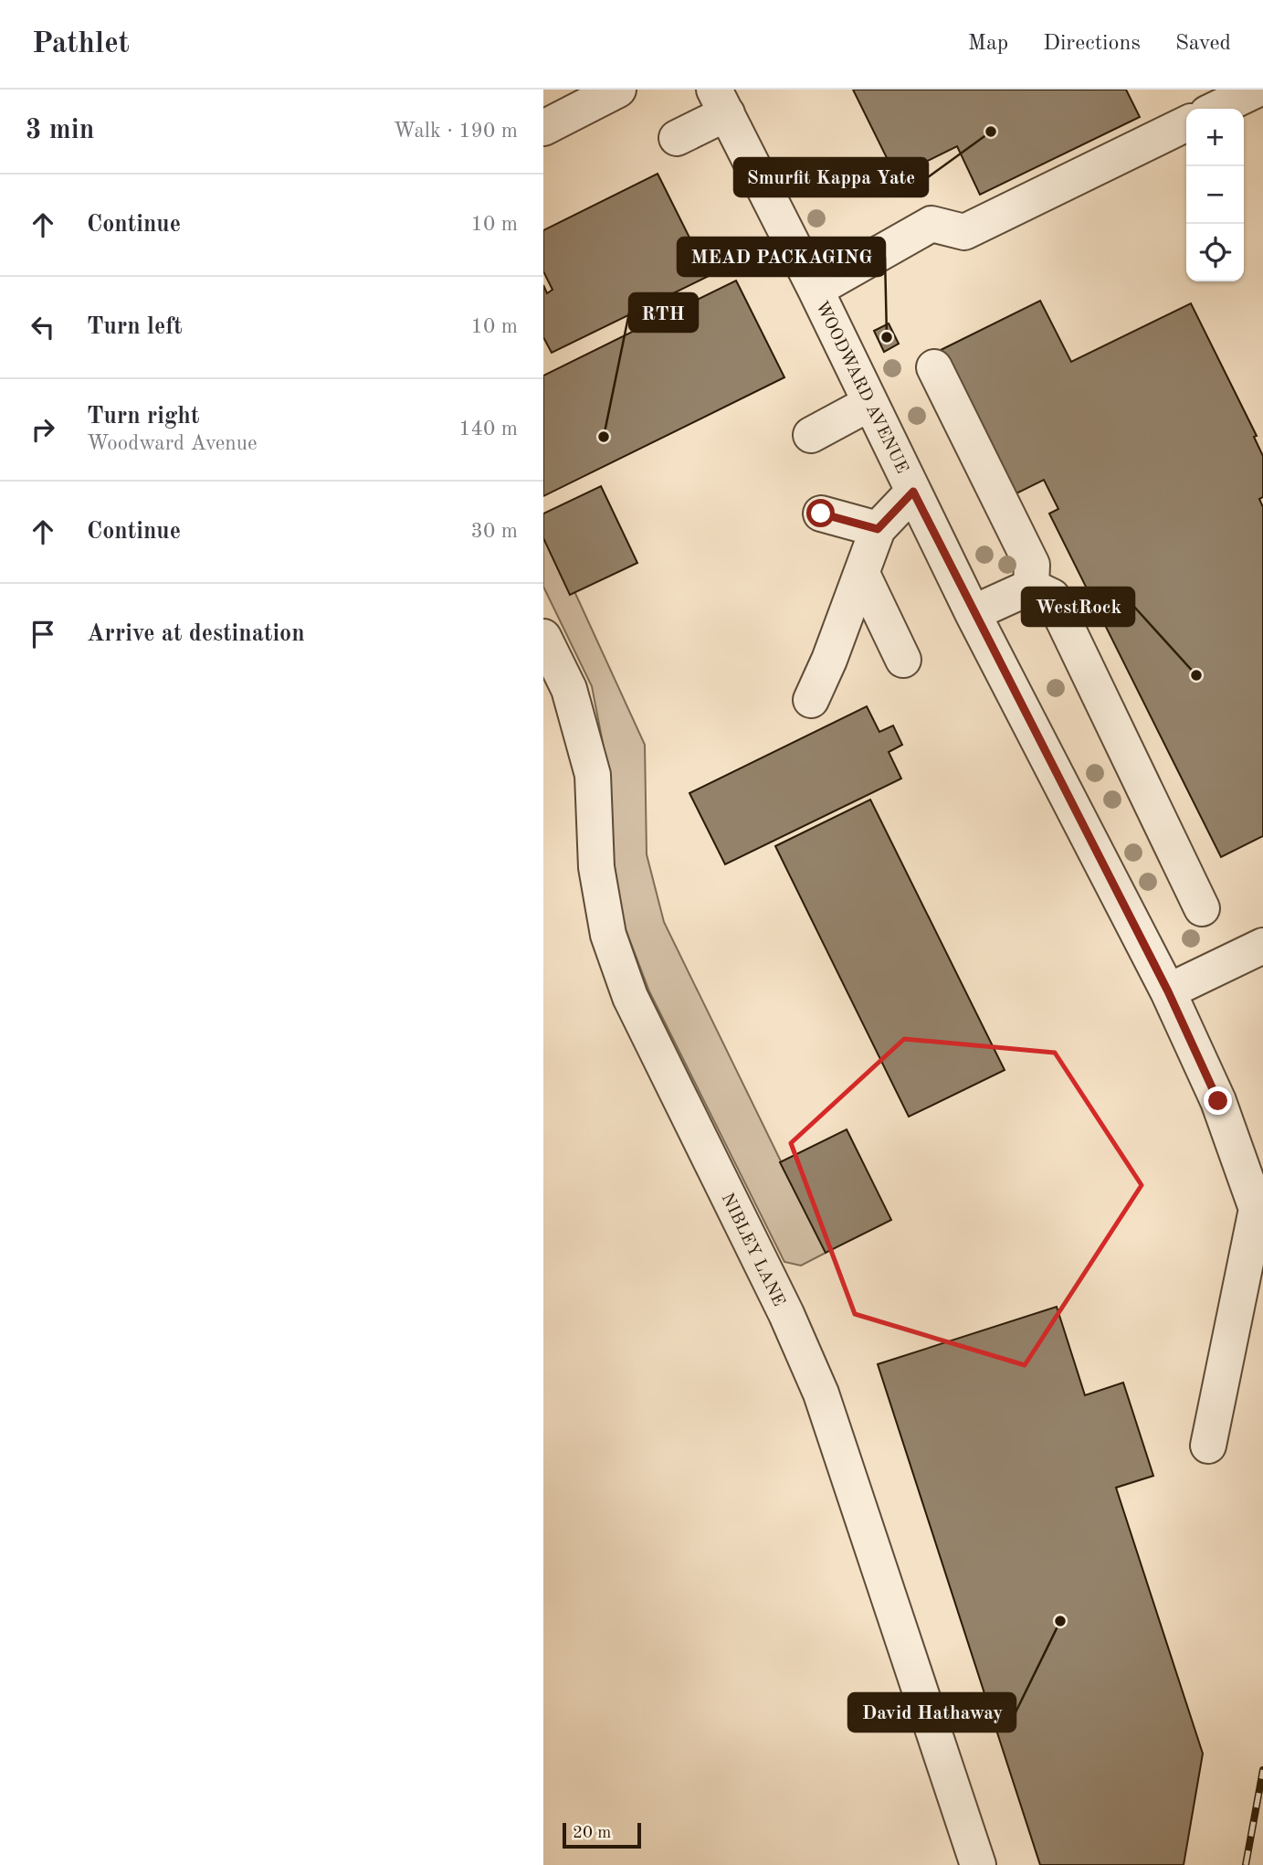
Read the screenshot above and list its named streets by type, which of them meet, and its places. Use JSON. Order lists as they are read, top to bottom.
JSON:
{
  "streets": {
    "street": ["WOODWARD AVENUE", "NIBLEY LANE"]
  },
  "places": [
    "Smurfit Kappa Yate",
    "MEAD PACKAGING",
    "RTH",
    "WestRock",
    "David Hathaway"
  ],
  "scale_bar": "20 m",
  "page": {
    "header": "Pathlet",
    "nav": ["Map", "Directions", "Saved"],
    "heading": ["3 min", "Walk · 190 m"],
    "map_buttons": ["+", "−"],
    "list": [
      ["Continue", "10 m"],
      ["Turn left", "10 m"],
      ["Turn right", "Woodward Avenue", "140 m"],
      ["Continue", "30 m"],
      "Arrive at destination"
    ],
    "scale": "20 m"
  }
}
